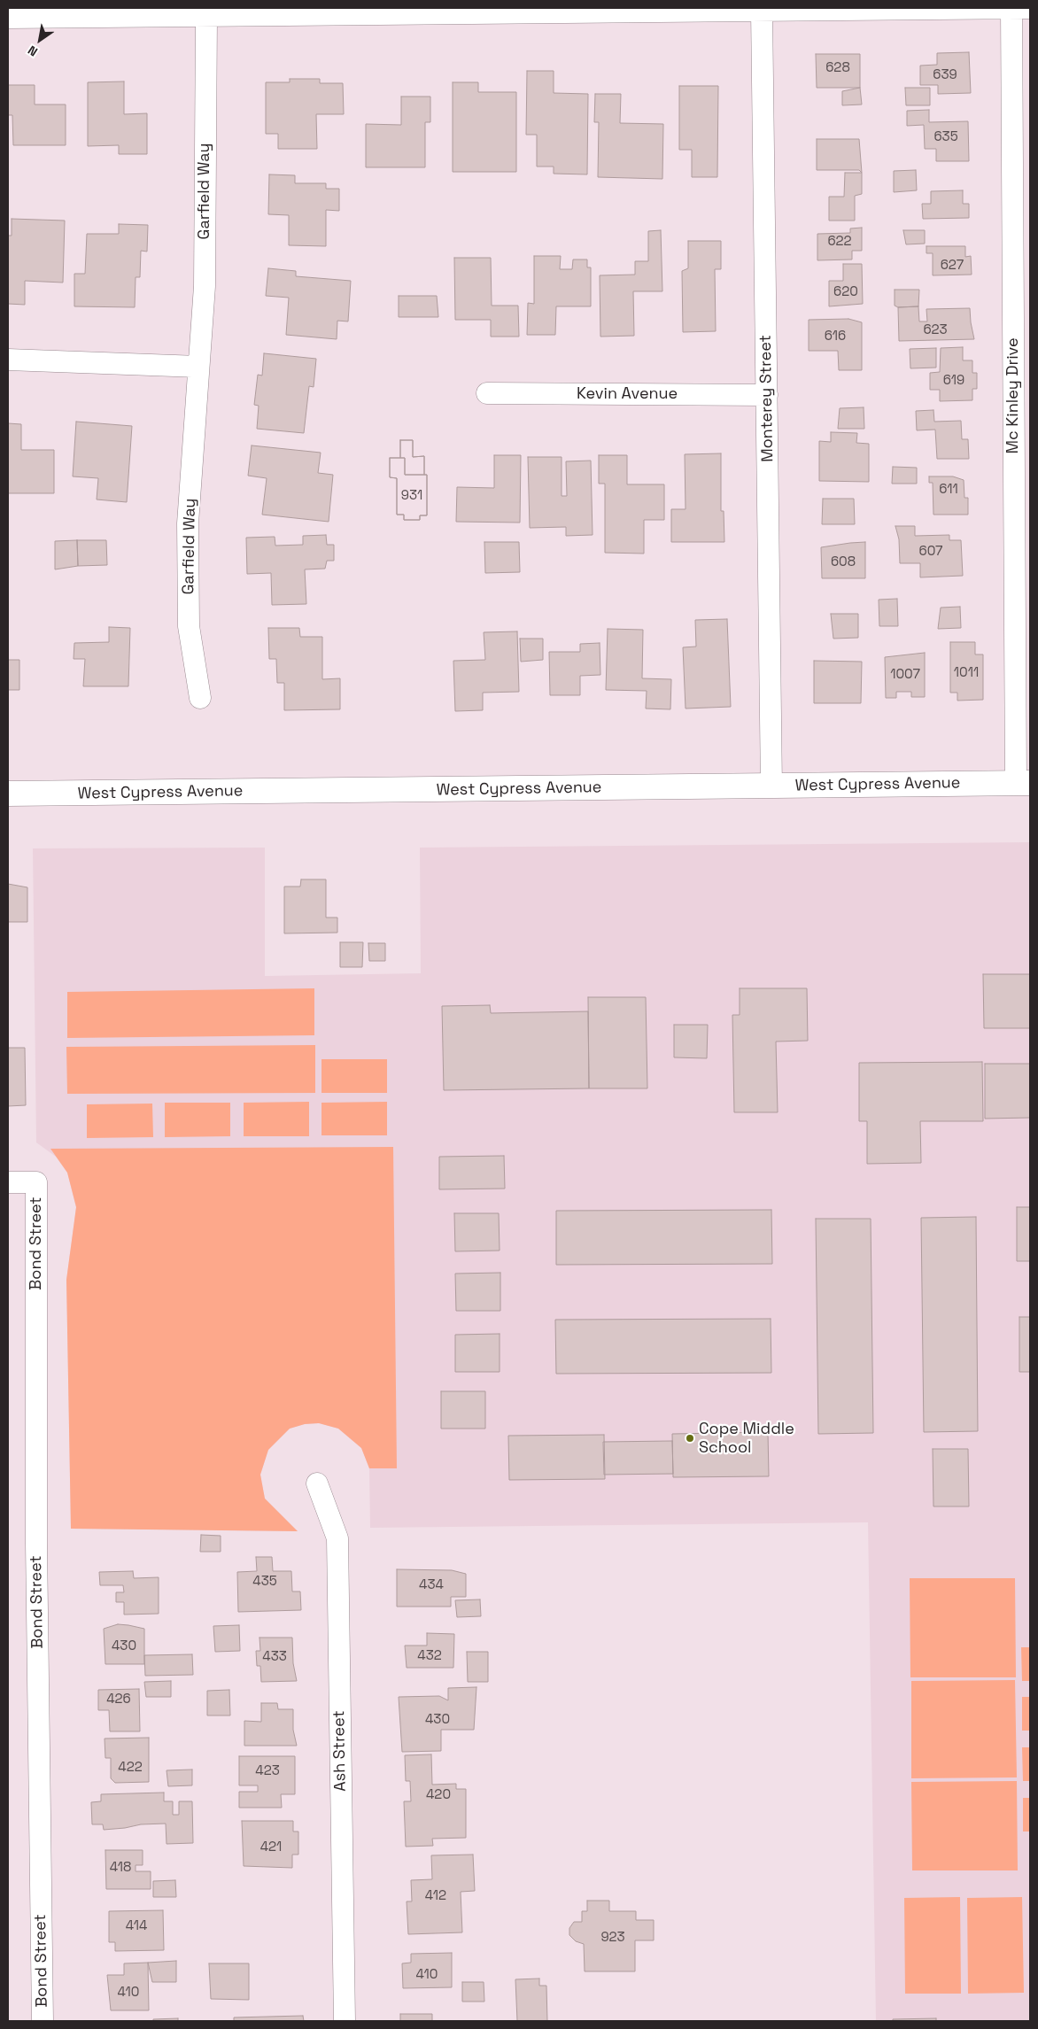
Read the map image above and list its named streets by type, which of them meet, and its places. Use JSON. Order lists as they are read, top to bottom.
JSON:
{
  "streets": {
    "main road": ["West Cypress Avenue"],
    "street": [
      "Garfield Way",
      "Kevin Avenue",
      "Mc Kinley Drive",
      "Monterey Street",
      "Bond Street",
      "Ash Street"
    ]
  },
  "crossings": [
    ["Kevin Avenue", "Monterey Street"],
    ["Mc Kinley Drive", "West Cypress Avenue"],
    ["Monterey Street", "West Cypress Avenue"]
  ],
  "places": ["Cope Middle School"],
  "house_numbers": [
    "628",
    "639",
    "635",
    "622",
    "627",
    "620",
    "623",
    "616",
    "619",
    "611",
    "931",
    "607",
    "608",
    "1011",
    "1007",
    "435",
    "434",
    "430",
    "432",
    "433",
    "426",
    "430",
    "422",
    "423",
    "420",
    "421",
    "418",
    "412",
    "414",
    "923",
    "410",
    "410"
  ],
  "north": "bottom left"
}
